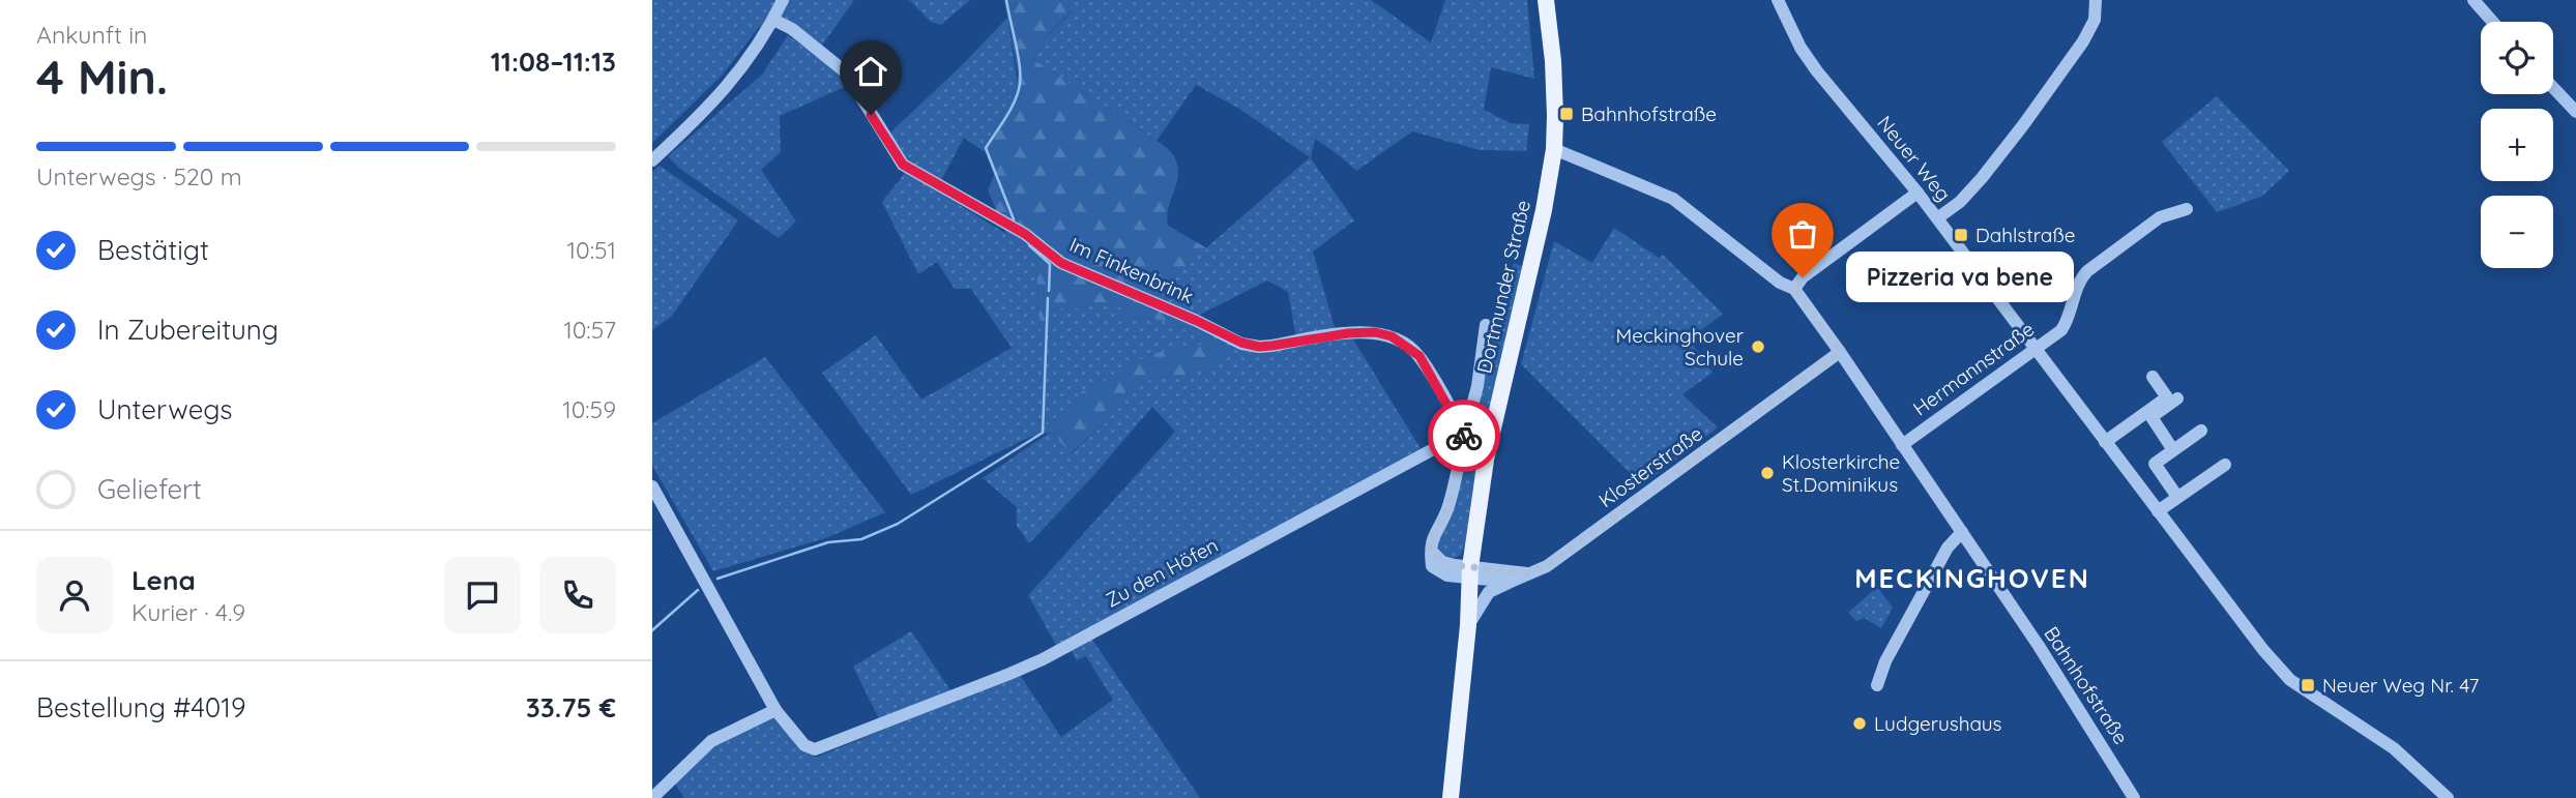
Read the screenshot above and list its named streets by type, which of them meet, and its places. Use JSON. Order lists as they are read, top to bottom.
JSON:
{
  "streets": {
    "main road": ["Dortmunder Straße"],
    "street": [
      "Neuer Weg",
      "Im Finkenbrink",
      "Hermannstraße",
      "Klosterstraße",
      "Zu den Höfen",
      "Bahnhofstraße"
    ]
  },
  "crossings": [
    ["Neuer Weg", "Hermannstraße"],
    ["Im Finkenbrink", "Zu den Höfen"],
    ["Dortmunder Straße", "Klosterstraße"],
    ["Dortmunder Straße", "Bahnhofstraße"],
    ["Hermannstraße", "Bahnhofstraße"],
    ["Klosterstraße", "Bahnhofstraße"]
  ],
  "districts": ["MECKINGHOVEN"],
  "places": {
    "transit": ["Bahnhofstraße", "Dahlstraße", "Neuer Weg Nr. 47"],
    "other": [
      "Pizzeria va bene",
      "Meckinghover Schule",
      "Klosterkirche St.Dominikus",
      "Ludgerushaus"
    ]
  },
  "page": {
    "heading": ["4 Min.", "Ankunft in", "11:08–11:13"],
    "panel": [
      "Lena",
      "Kurier · 4.9",
      "Bestellung #4019",
      "33.75 €"
    ],
    "map_buttons": ["+", "−"],
    "bar": "Unterwegs · 520 m",
    "list": [
      ["Bestätigt", "10:51"],
      ["In Zubereitung", "10:57"],
      ["Unterwegs", "10:59"],
      "Geliefert"
    ],
    "bubble": "Pizzeria va bene"
  }
}
